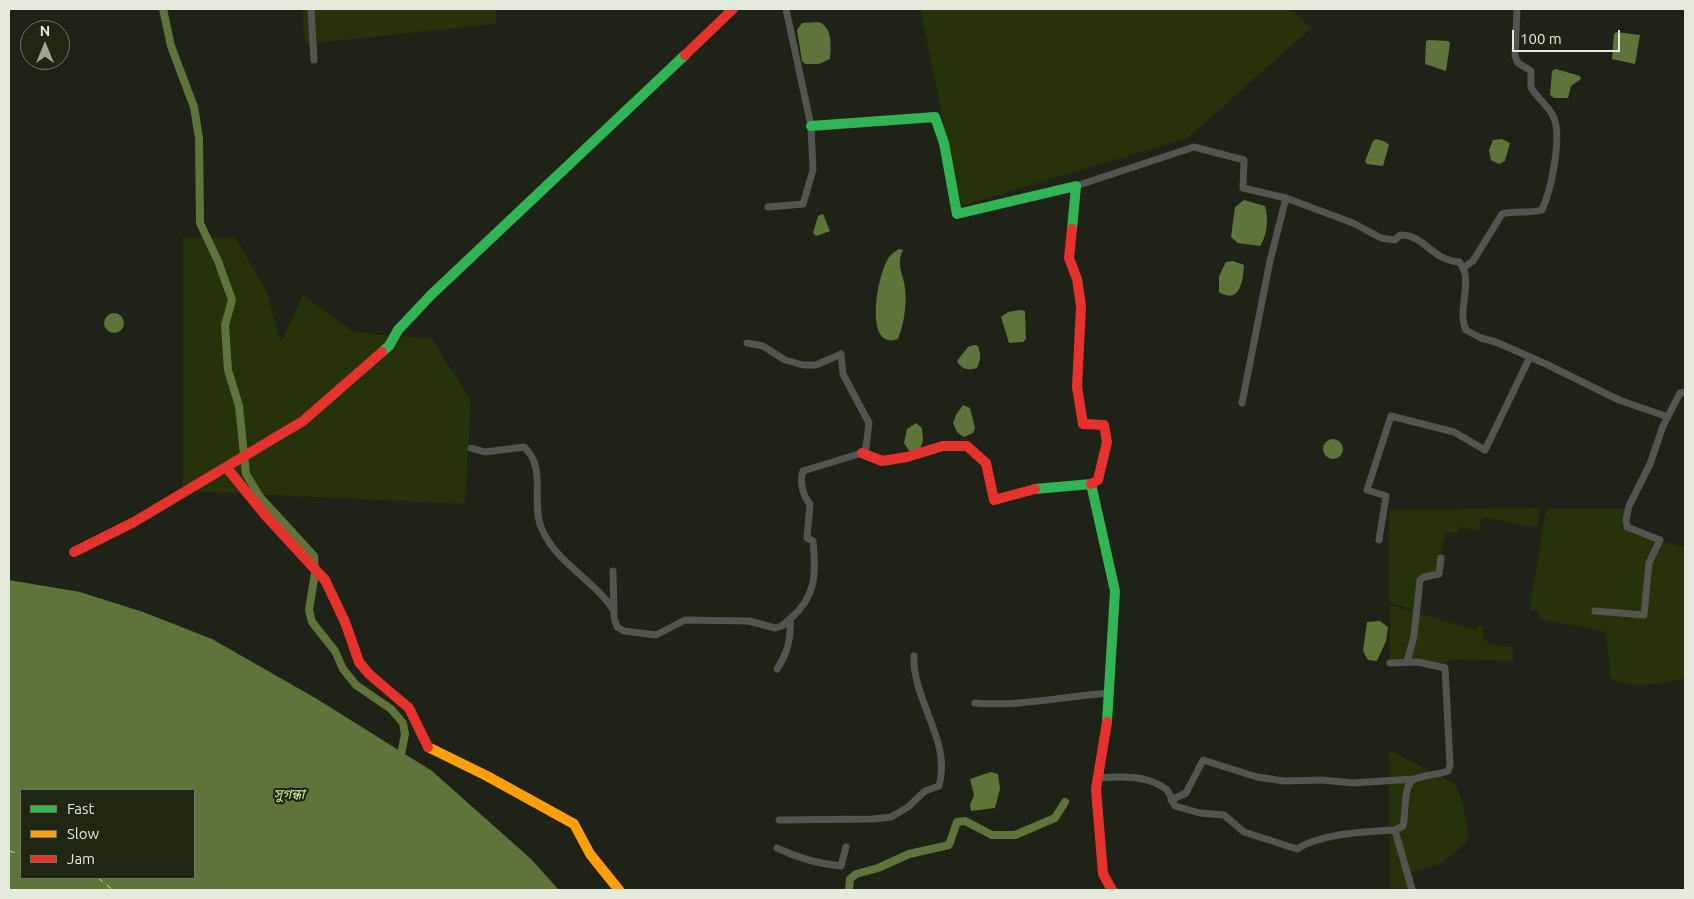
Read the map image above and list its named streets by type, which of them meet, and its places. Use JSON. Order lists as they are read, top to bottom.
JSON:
{
  "water": ["সুগন্ধা"],
  "legend": ["Fast", "Slow", "Jam"],
  "scale_bar": "100 m",
  "north": "top"
}
